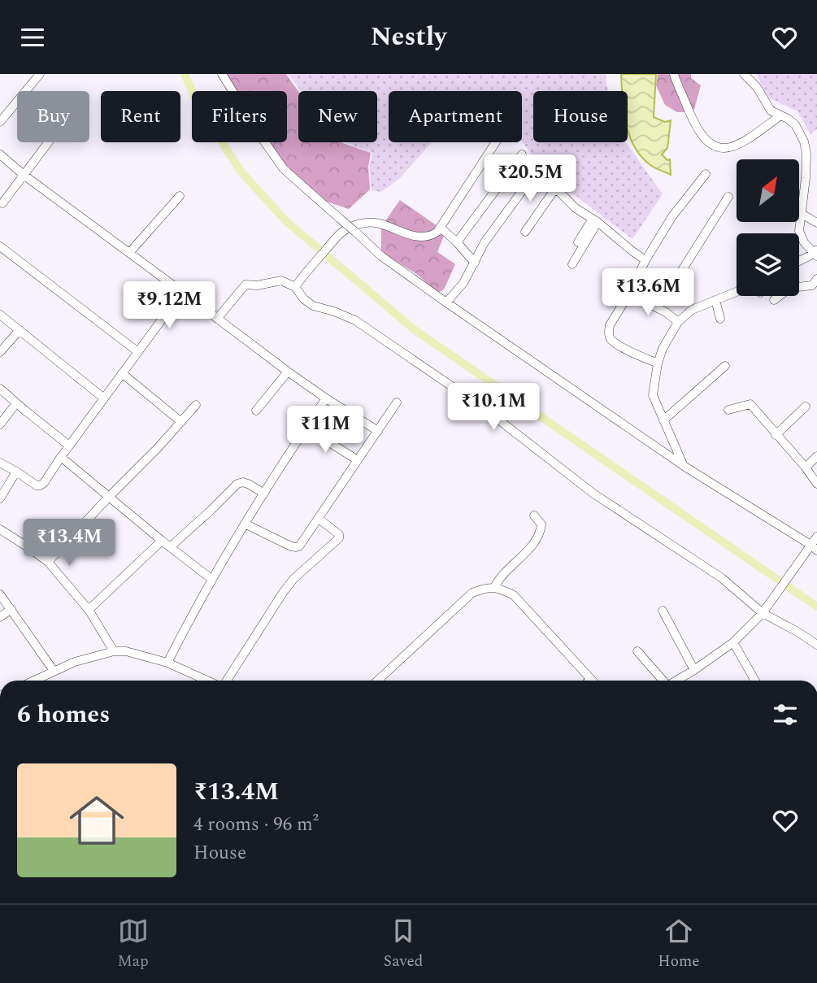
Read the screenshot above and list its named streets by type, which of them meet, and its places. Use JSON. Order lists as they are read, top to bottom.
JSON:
{
  "north": "top right",
  "page": {
    "header": "Nestly",
    "chip": [
      "Buy",
      "Rent",
      "Filters",
      "New",
      "Apartment",
      "House"
    ],
    "price": [
      "₹20.5M",
      "₹13.6M",
      "₹9.12M",
      "₹10.1M",
      "₹11M",
      "₹13.4M"
    ],
    "heading": "6 homes",
    "list": [
      {
        "name": "₹13.4M",
        "note": "4 rooms · 96 m² · House"
      }
    ],
    "tabs": ["Map", "Saved", "Home"]
  }
}
